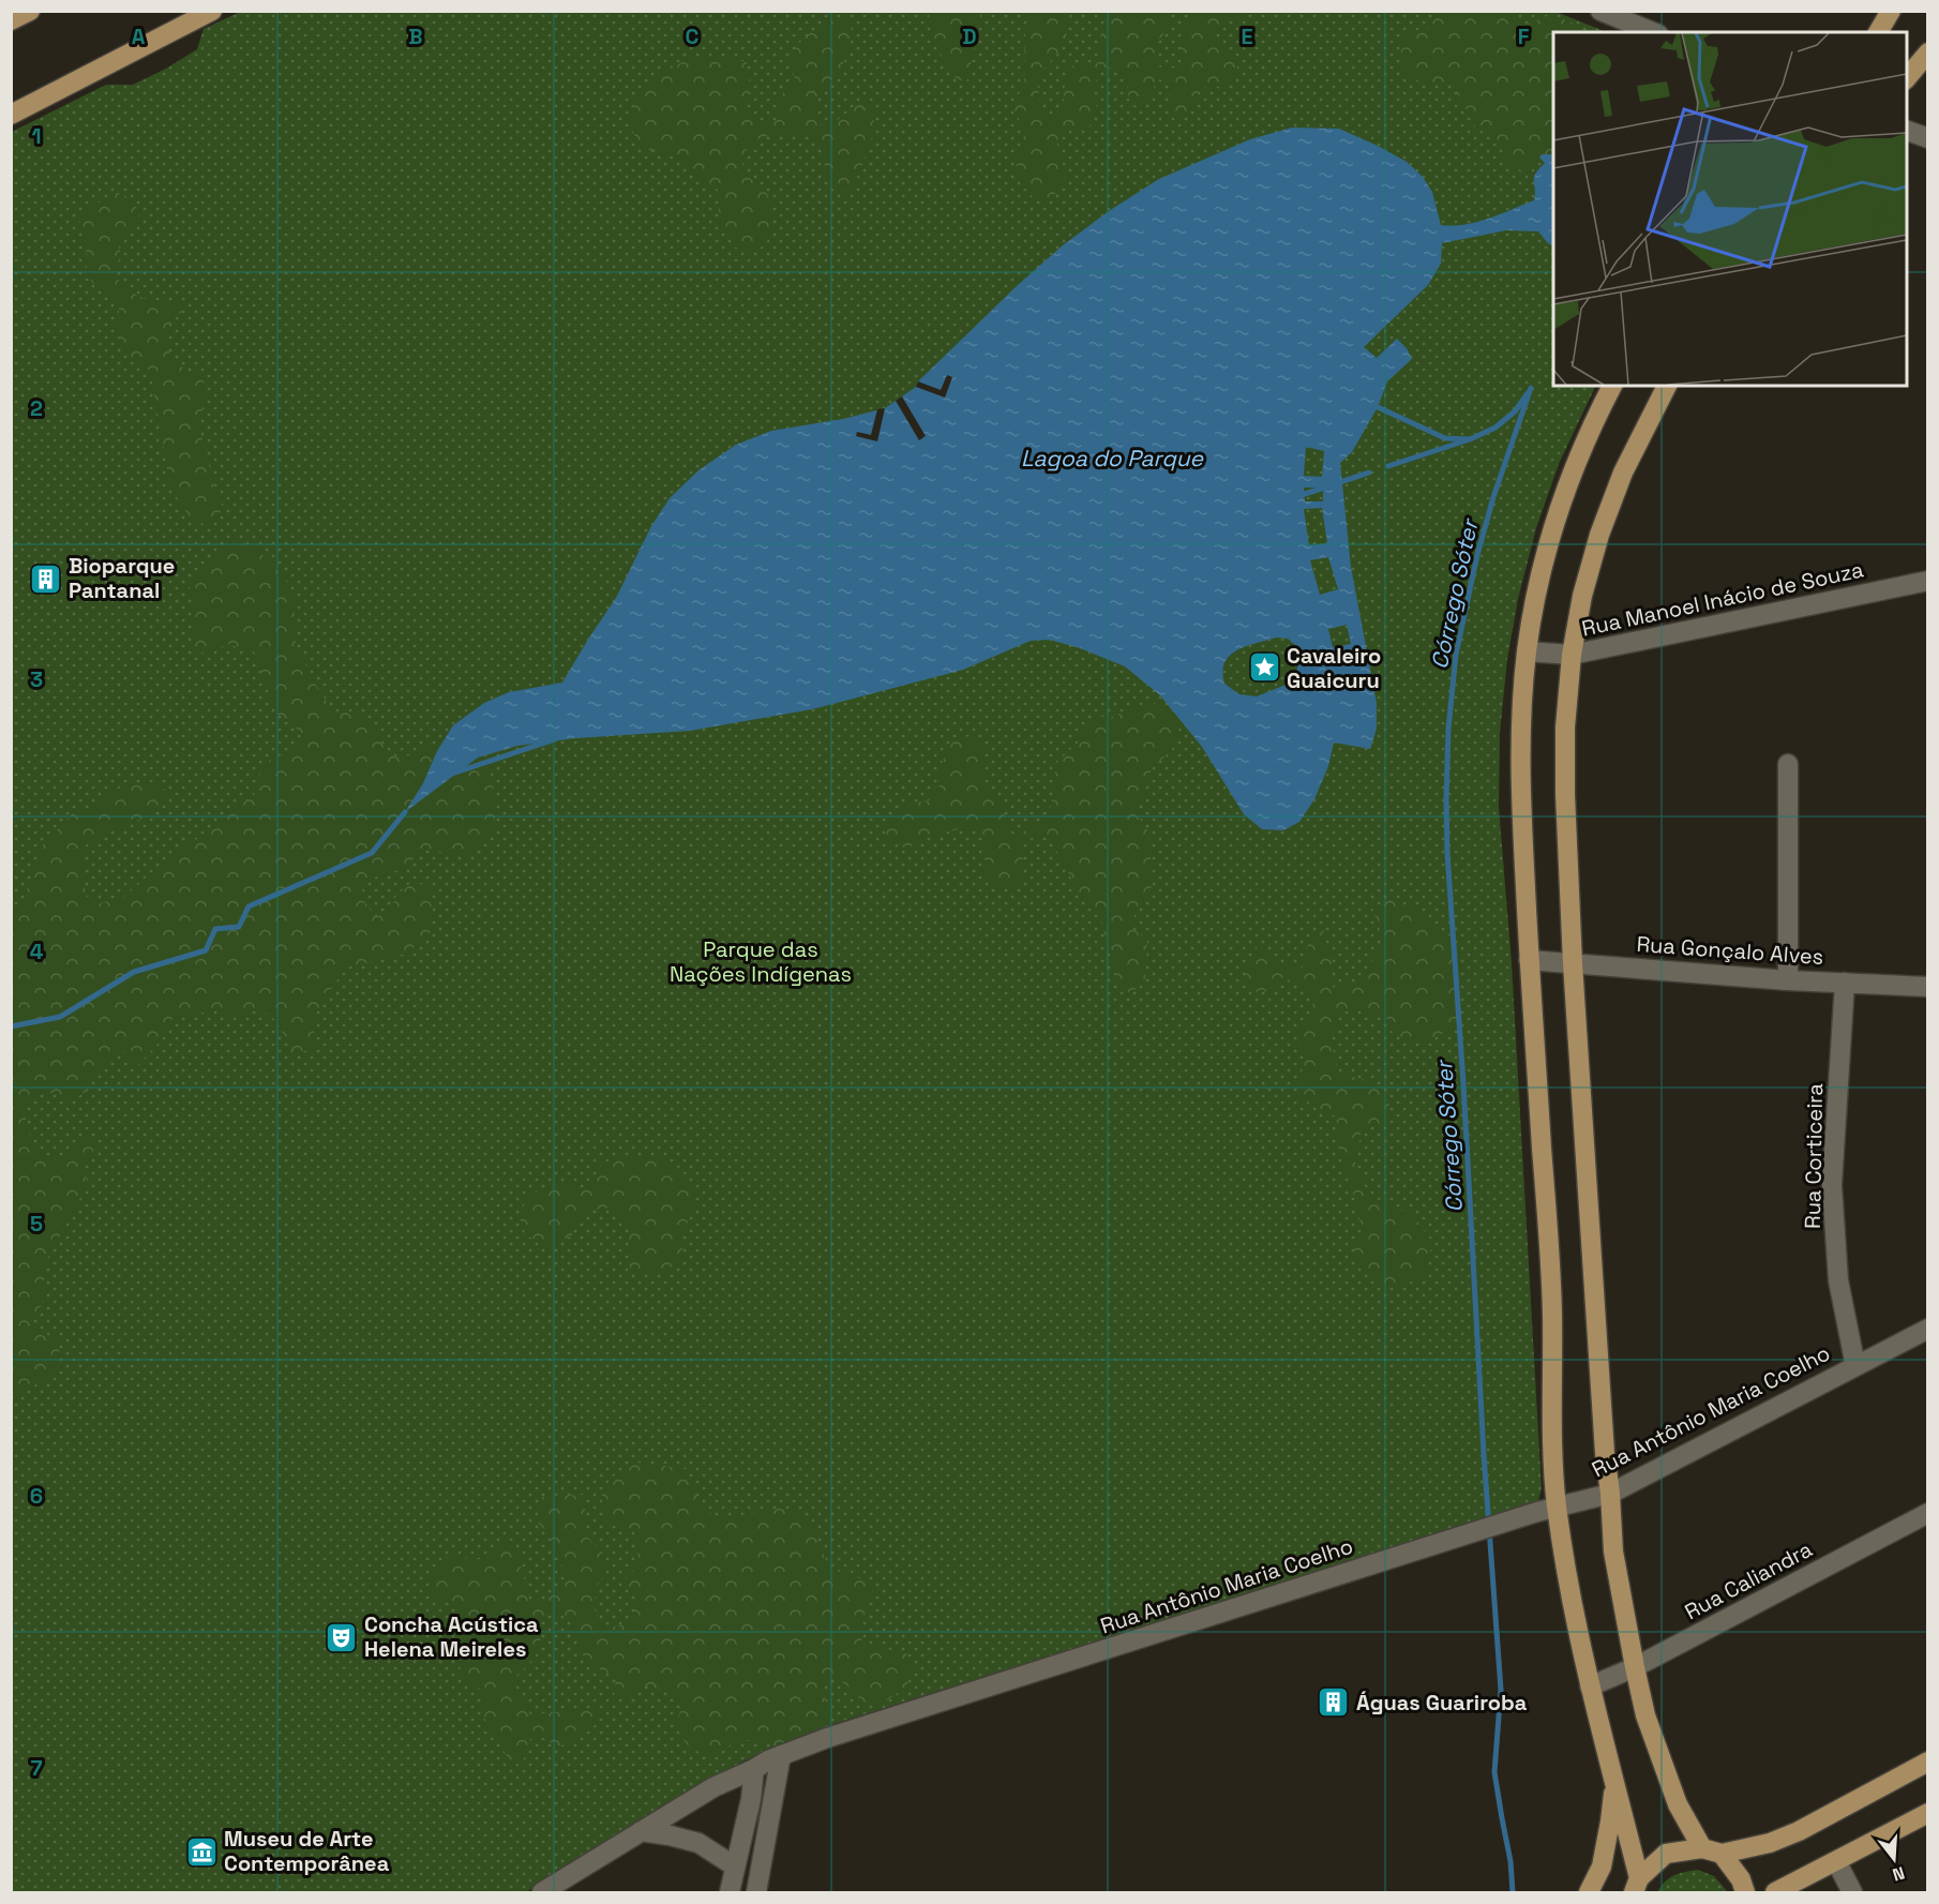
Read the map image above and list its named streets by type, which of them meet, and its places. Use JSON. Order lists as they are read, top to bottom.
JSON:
{
  "streets": {
    "street": [
      "Rua Manoel Inácio de Souza",
      "Rua Gonçalo Alves",
      "Rua Corticeira",
      "Rua Antônio Maria Coelho",
      "Rua Caliandra"
    ]
  },
  "crossings": [
    ["Rua Gonçalo Alves", "Rua Corticeira"],
    ["Rua Corticeira", "Rua Antônio Maria Coelho"]
  ],
  "water": ["Lagoa do Parque", "Córrego Sóter"],
  "parks": ["Parque das Nações Indígenas"],
  "places": {
    "building": ["Bioparque Pantanal", "Águas Guariroba"],
    "place": ["Cavaleiro Guaicuru"],
    "theatre": ["Concha Acústica Helena Meireles"],
    "museum": ["Museu de Arte Contemporânea"]
  },
  "north": "bottom",
  "grid": {
    "columns": [
      "A",
      "B",
      "C",
      "D",
      "E",
      "F"
    ],
    "rows": [
      "1",
      "2",
      "3",
      "4",
      "5",
      "6",
      "7"
    ]
  }
}
